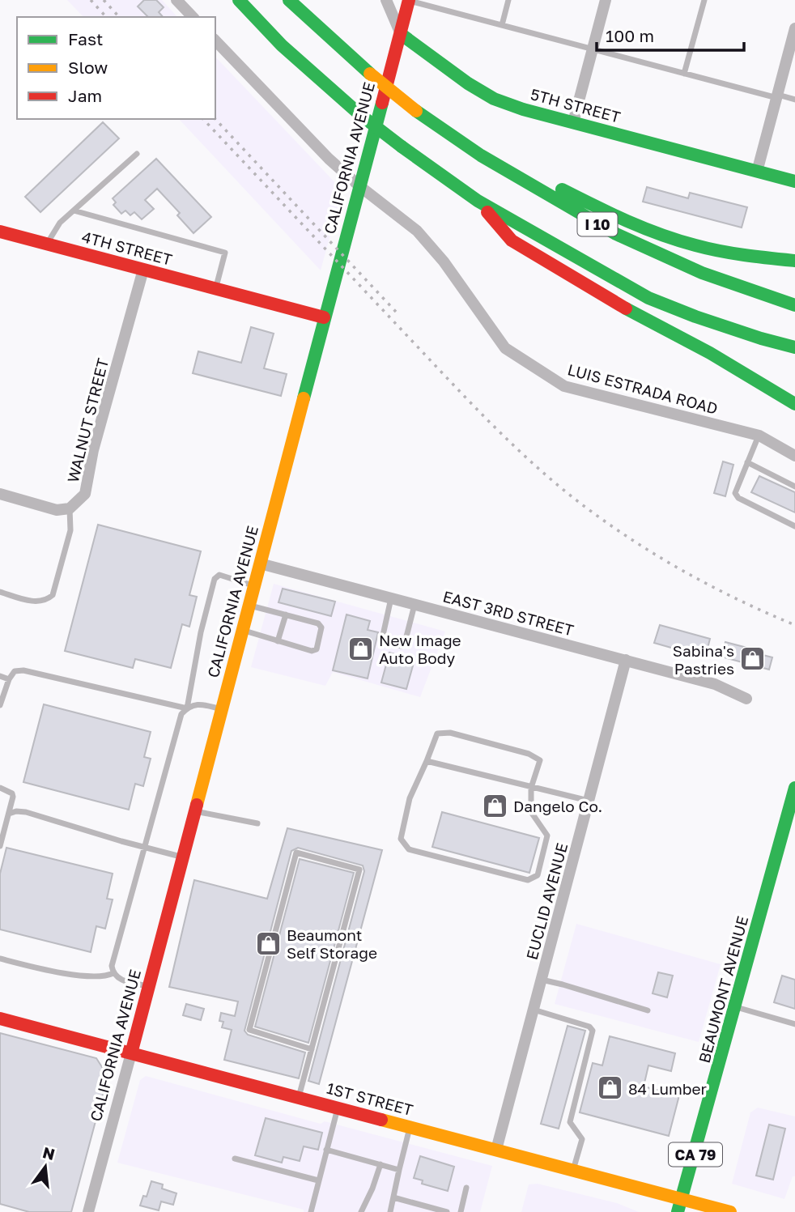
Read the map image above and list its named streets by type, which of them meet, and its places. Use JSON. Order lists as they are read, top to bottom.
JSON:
{
  "streets": {
    "main road": [
      "5TH STREET",
      "CALIFORNIA AVENUE",
      "I 10",
      "4TH STREET",
      "BEAUMONT AVENUE",
      "1ST STREET",
      "CA 79"
    ],
    "street": [
      "LUIS ESTRADA ROAD",
      "WALNUT STREET",
      "EAST 3RD STREET",
      "EUCLID AVENUE"
    ]
  },
  "crossings": [
    ["5TH STREET", "CALIFORNIA AVENUE"],
    ["CALIFORNIA AVENUE", "4TH STREET"],
    ["CALIFORNIA AVENUE", "LUIS ESTRADA ROAD"],
    ["CALIFORNIA AVENUE", "EAST 3RD STREET"],
    ["CALIFORNIA AVENUE", "1ST STREET"],
    ["4TH STREET", "WALNUT STREET"],
    ["EAST 3RD STREET", "EUCLID AVENUE"],
    ["EUCLID AVENUE", "1ST STREET"],
    ["BEAUMONT AVENUE", "1ST STREET"]
  ],
  "places": {
    "shop": [
      "New Image Auto Body",
      "Sabina's Pastries",
      "Dangelo Co.",
      "Beaumont Self Storage",
      "84 Lumber"
    ]
  },
  "legend": ["Fast", "Slow", "Jam"],
  "scale_bar": "100 m",
  "north": "top"
}
